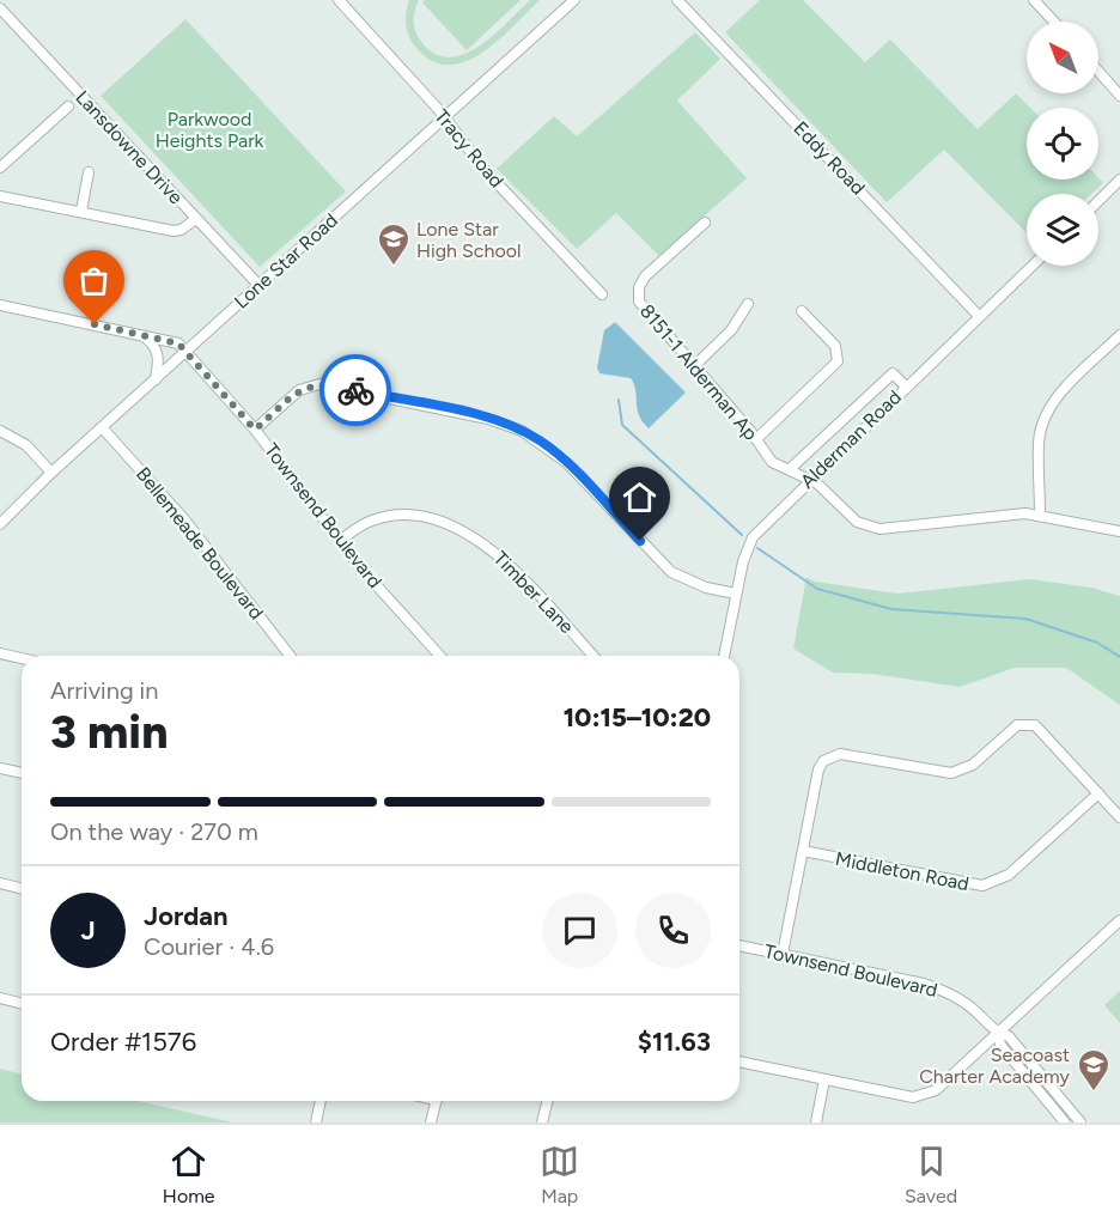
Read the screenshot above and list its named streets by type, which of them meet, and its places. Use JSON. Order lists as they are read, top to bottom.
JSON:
{
  "streets": {
    "street": [
      "Lansdowne Drive",
      "Tracy Road",
      "Eddy Road",
      "Lone Star Road",
      "8151-1 Alderman Ap",
      "Alderman Road",
      "Townsend Boulevard",
      "Bellemeade Boulevard",
      "Timber Lane",
      "Middleton Road"
    ]
  },
  "crossings": [
    ["Lansdowne Drive", "Lone Star Road"],
    ["Tracy Road", "Lone Star Road"],
    ["Eddy Road", "Alderman Road"],
    ["Lone Star Road", "Townsend Boulevard"],
    ["Lone Star Road", "Bellemeade Boulevard"],
    ["8151-1 Alderman Ap", "Alderman Road"],
    ["Townsend Boulevard", "Timber Lane"]
  ],
  "parks": ["Parkwood Heights Park"],
  "places": {
    "school or university": ["Lone Star High School", "Seacoast Charter Academy"]
  },
  "north": "top left",
  "page": {
    "heading": ["3 min", "Arriving in", "10:15–10:20"],
    "panel": [
      "Jordan",
      "Courier · 4.6",
      "Order #1576",
      "$11.63"
    ],
    "bar": "On the way · 270 m",
    "round": "J",
    "tabs": ["Home", "Map", "Saved"]
  }
}
